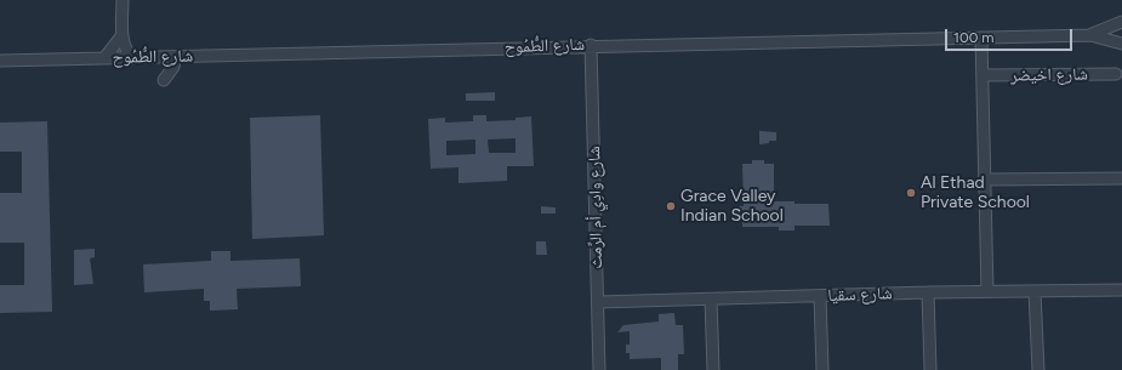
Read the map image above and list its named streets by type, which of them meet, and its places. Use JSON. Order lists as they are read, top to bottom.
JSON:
{
  "streets": {
    "street": [
      "شارع الطُّمُوح",
      "شارع اخيضر",
      "شارع وادِي أم الرِّمث",
      "شارع سقيا"
    ]
  },
  "crossings": [
    ["شارع الطُّمُوح", "شارع وادِي أم الرِّمث"],
    ["شارع وادِي أم الرِّمث", "شارع سقيا"]
  ],
  "places": ["Al Ethad Private School", "Grace Valley Indian School"],
  "scale_bar": "100 m"
}
